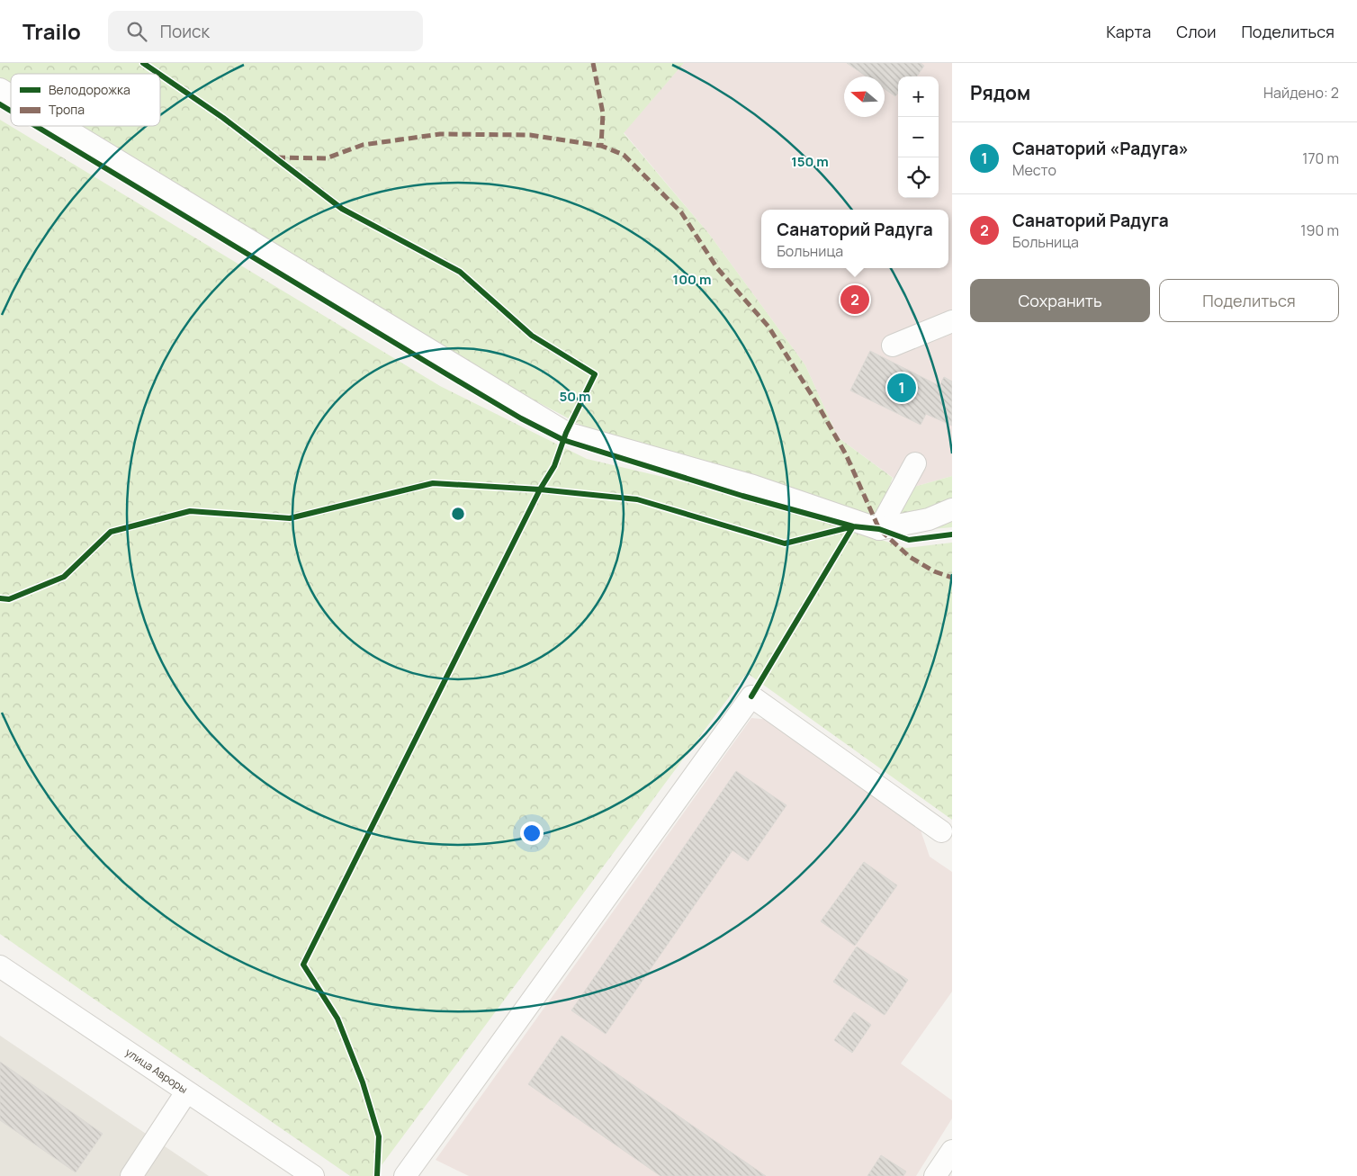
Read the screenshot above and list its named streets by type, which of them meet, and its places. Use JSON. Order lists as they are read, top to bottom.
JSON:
{
  "streets": {
    "street": ["улица Авроры"]
  },
  "legend": ["Велодорожка", "Тропа"],
  "north": "left",
  "page": {
    "header": "Trailo",
    "search": "Поиск",
    "nav": ["Карта", "Слои", "Поделиться"],
    "heading": ["Рядом", "Найдено: 2"],
    "map_buttons": ["+", "−"],
    "list": [
      {
        "mark": "1",
        "name": "Санаторий «Радуга»",
        "note": "Место",
        "value": "170 m"
      },
      {
        "mark": "2",
        "name": "Санаторий Радуга",
        "note": "Больница",
        "value": "190 m"
      }
    ],
    "popup": ["Санаторий Радуга", "Больница"],
    "buttons": ["Сохранить", "Поделиться"],
    "pins": ["2", "1"]
  },
  "rings": ["150 m", "100 m", "50 m"]
}
